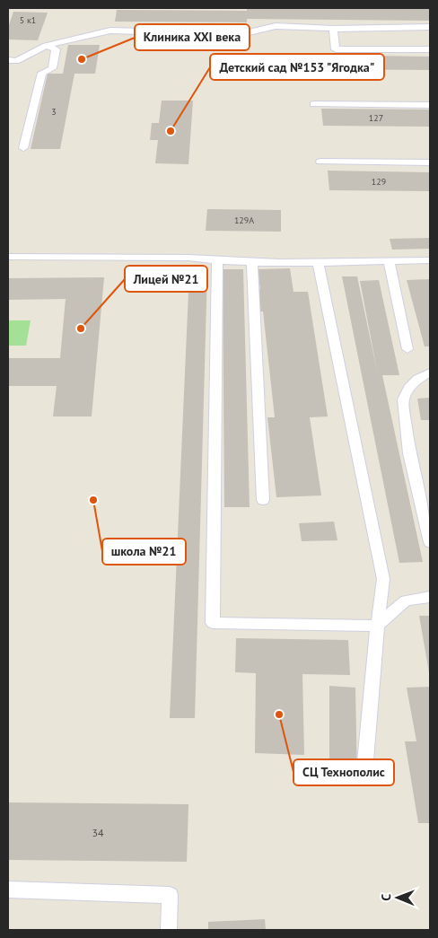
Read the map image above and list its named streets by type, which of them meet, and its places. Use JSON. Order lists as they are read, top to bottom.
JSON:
{
  "places": [
    "Клиника XXI века",
    "Детский сад №153 \"Ягодка\"",
    "Лицей №21",
    "школа №21",
    "СЦ Технополис"
  ],
  "house_numbers": [
    "5 к1",
    "3",
    "127",
    "129",
    "129А",
    "34"
  ],
  "north": "left"
}
